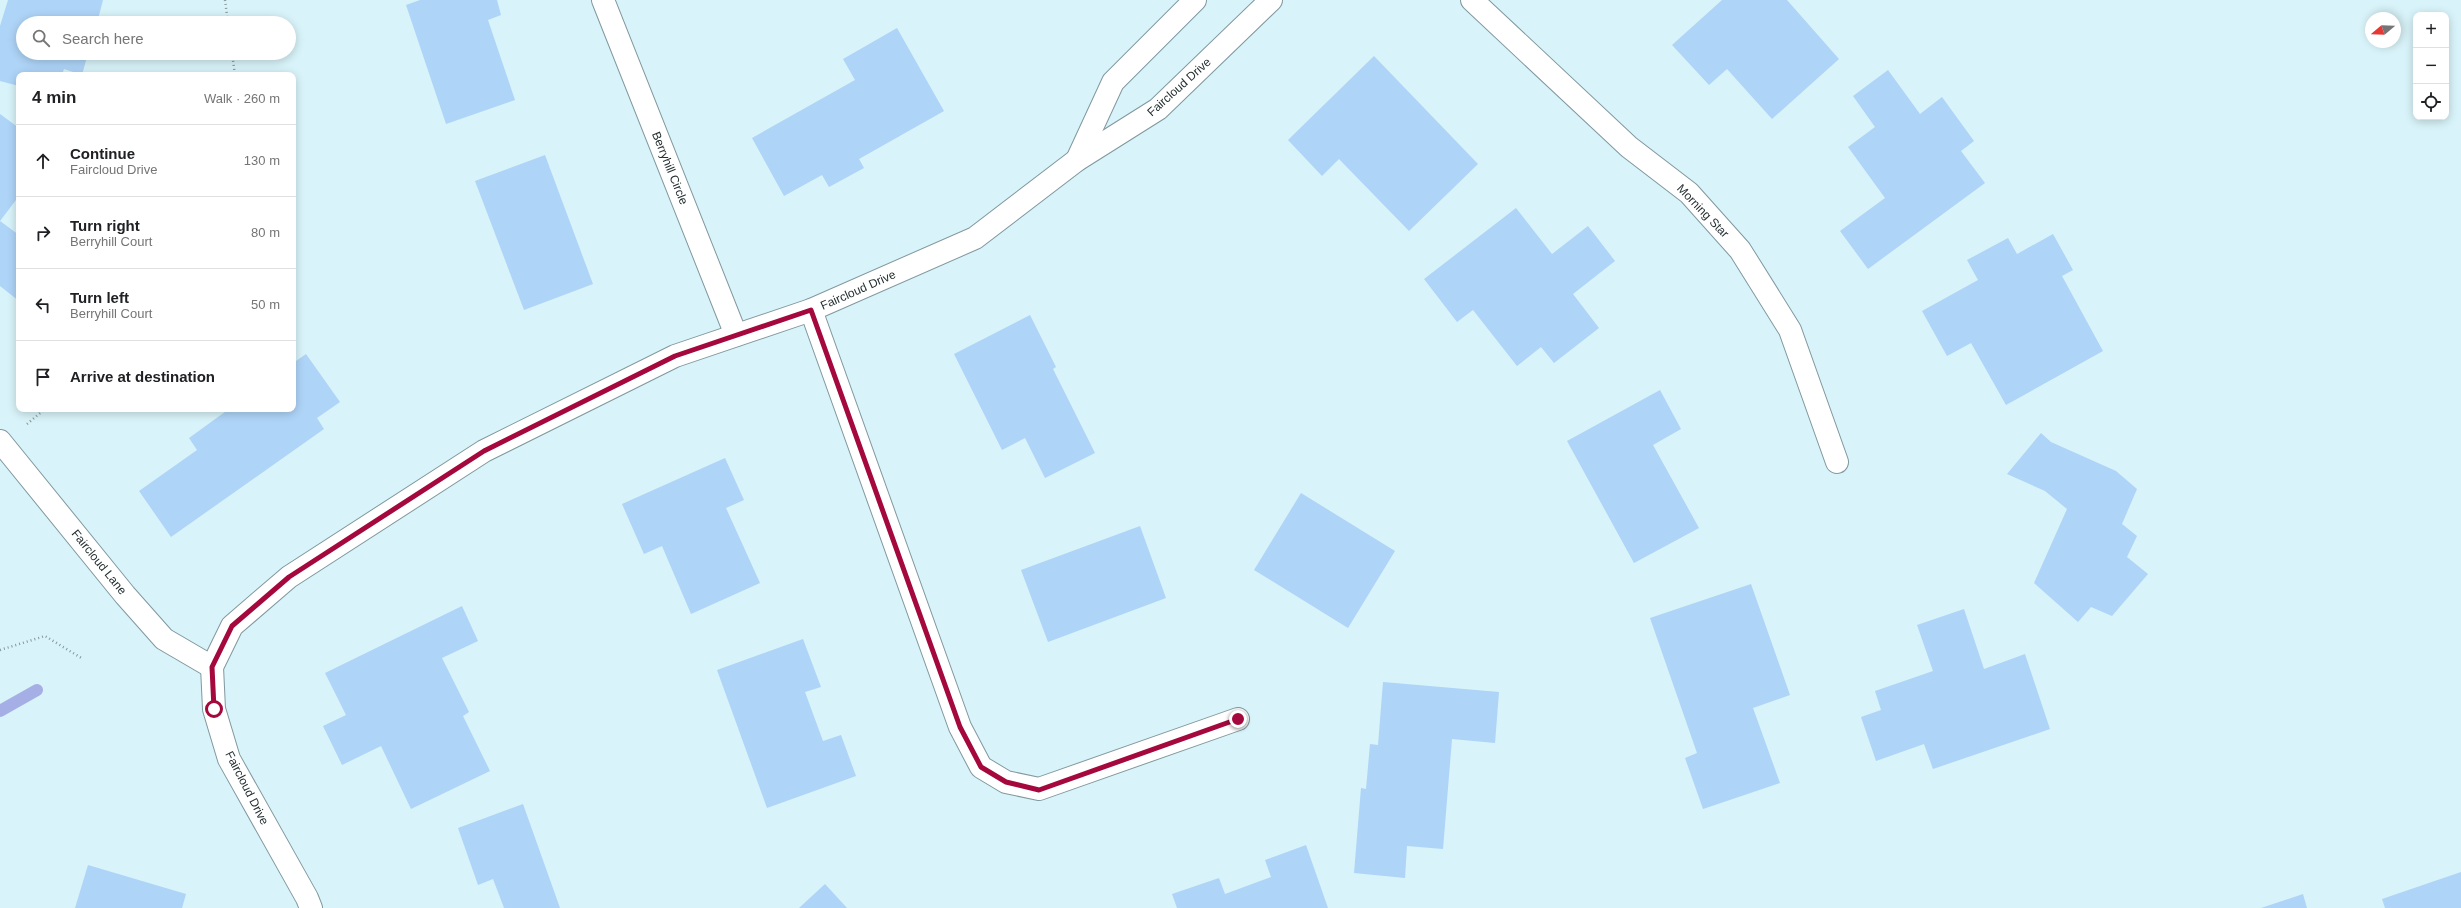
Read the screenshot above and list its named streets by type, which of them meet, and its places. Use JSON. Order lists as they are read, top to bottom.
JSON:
{
  "streets": {
    "street": [
      "Faircloud Drive",
      "Berryhill Circle",
      "Morning Star",
      "Faircloud Lane"
    ]
  },
  "crossings": [
    ["Faircloud Drive", "Berryhill Circle"],
    ["Faircloud Drive", "Faircloud Lane"]
  ],
  "north": "left",
  "page": {
    "map_buttons": ["+", "−"],
    "search": "Search here",
    "heading": ["4 min", "Walk · 260 m"],
    "list": [
      ["Continue", "Faircloud Drive", "130 m"],
      ["Turn right", "Berryhill Court", "80 m"],
      ["Turn left", "Berryhill Court", "50 m"],
      "Arrive at destination"
    ]
  }
}
